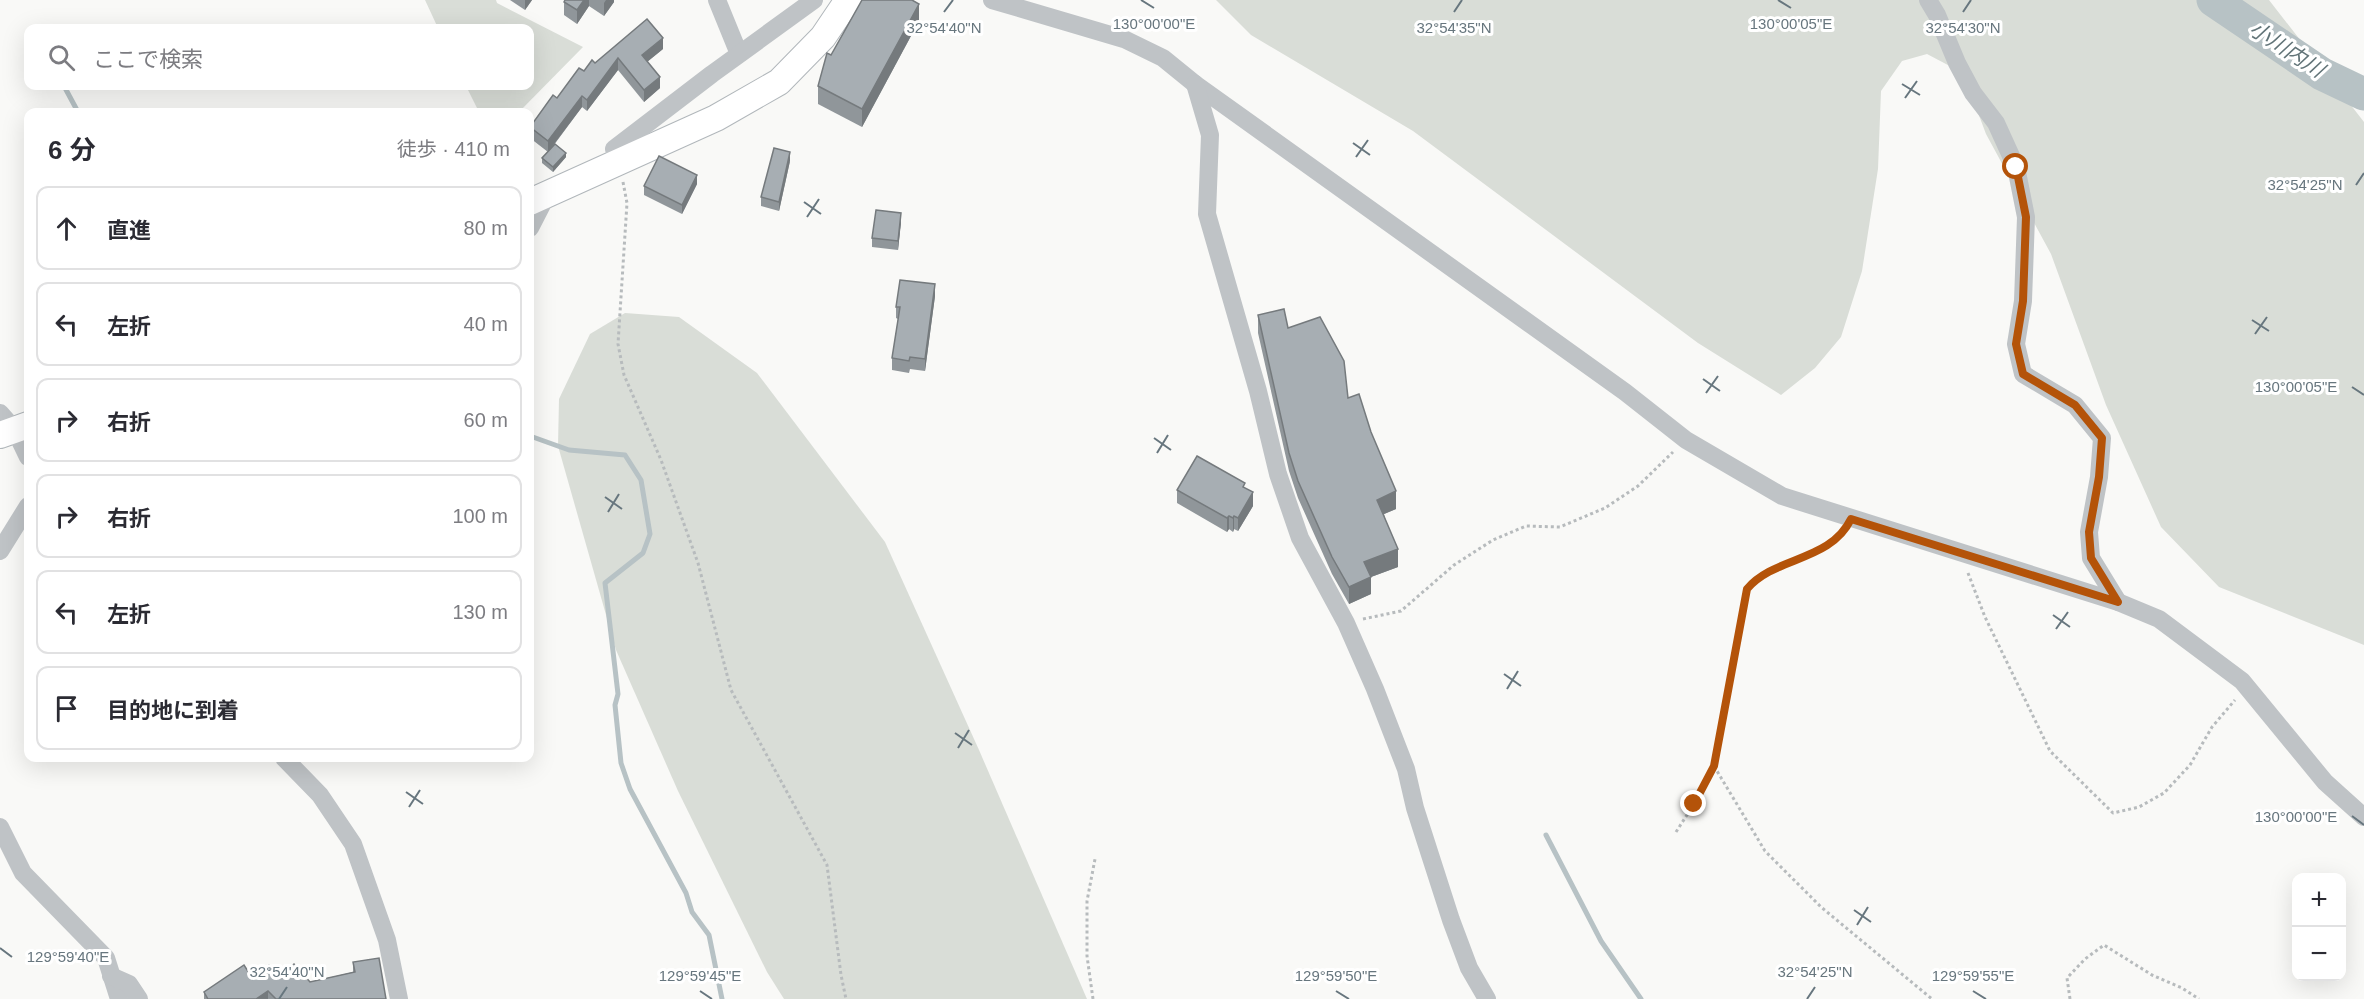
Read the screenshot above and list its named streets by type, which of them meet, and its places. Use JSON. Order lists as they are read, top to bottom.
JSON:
{
  "water": ["小川内川"],
  "page": {
    "search": "ここで検索",
    "heading": ["6 分", "徒歩 · 410 m"],
    "list": [
      ["直進", "80 m"],
      ["左折", "40 m"],
      ["右折", "60 m"],
      ["右折", "100 m"],
      ["左折", "130 m"],
      "目的地に到着"
    ],
    "map_buttons": ["+", "−"]
  },
  "coordinates": [
    "130°00'00\"E",
    "130°00'05\"E",
    "32°54'40\"N",
    "32°54'35\"N",
    "32°54'30\"N",
    "32°54'25\"N",
    "129°59'40\"E",
    "129°59'45\"E",
    "129°59'50\"E",
    "129°59'55\"E"
  ]
}
